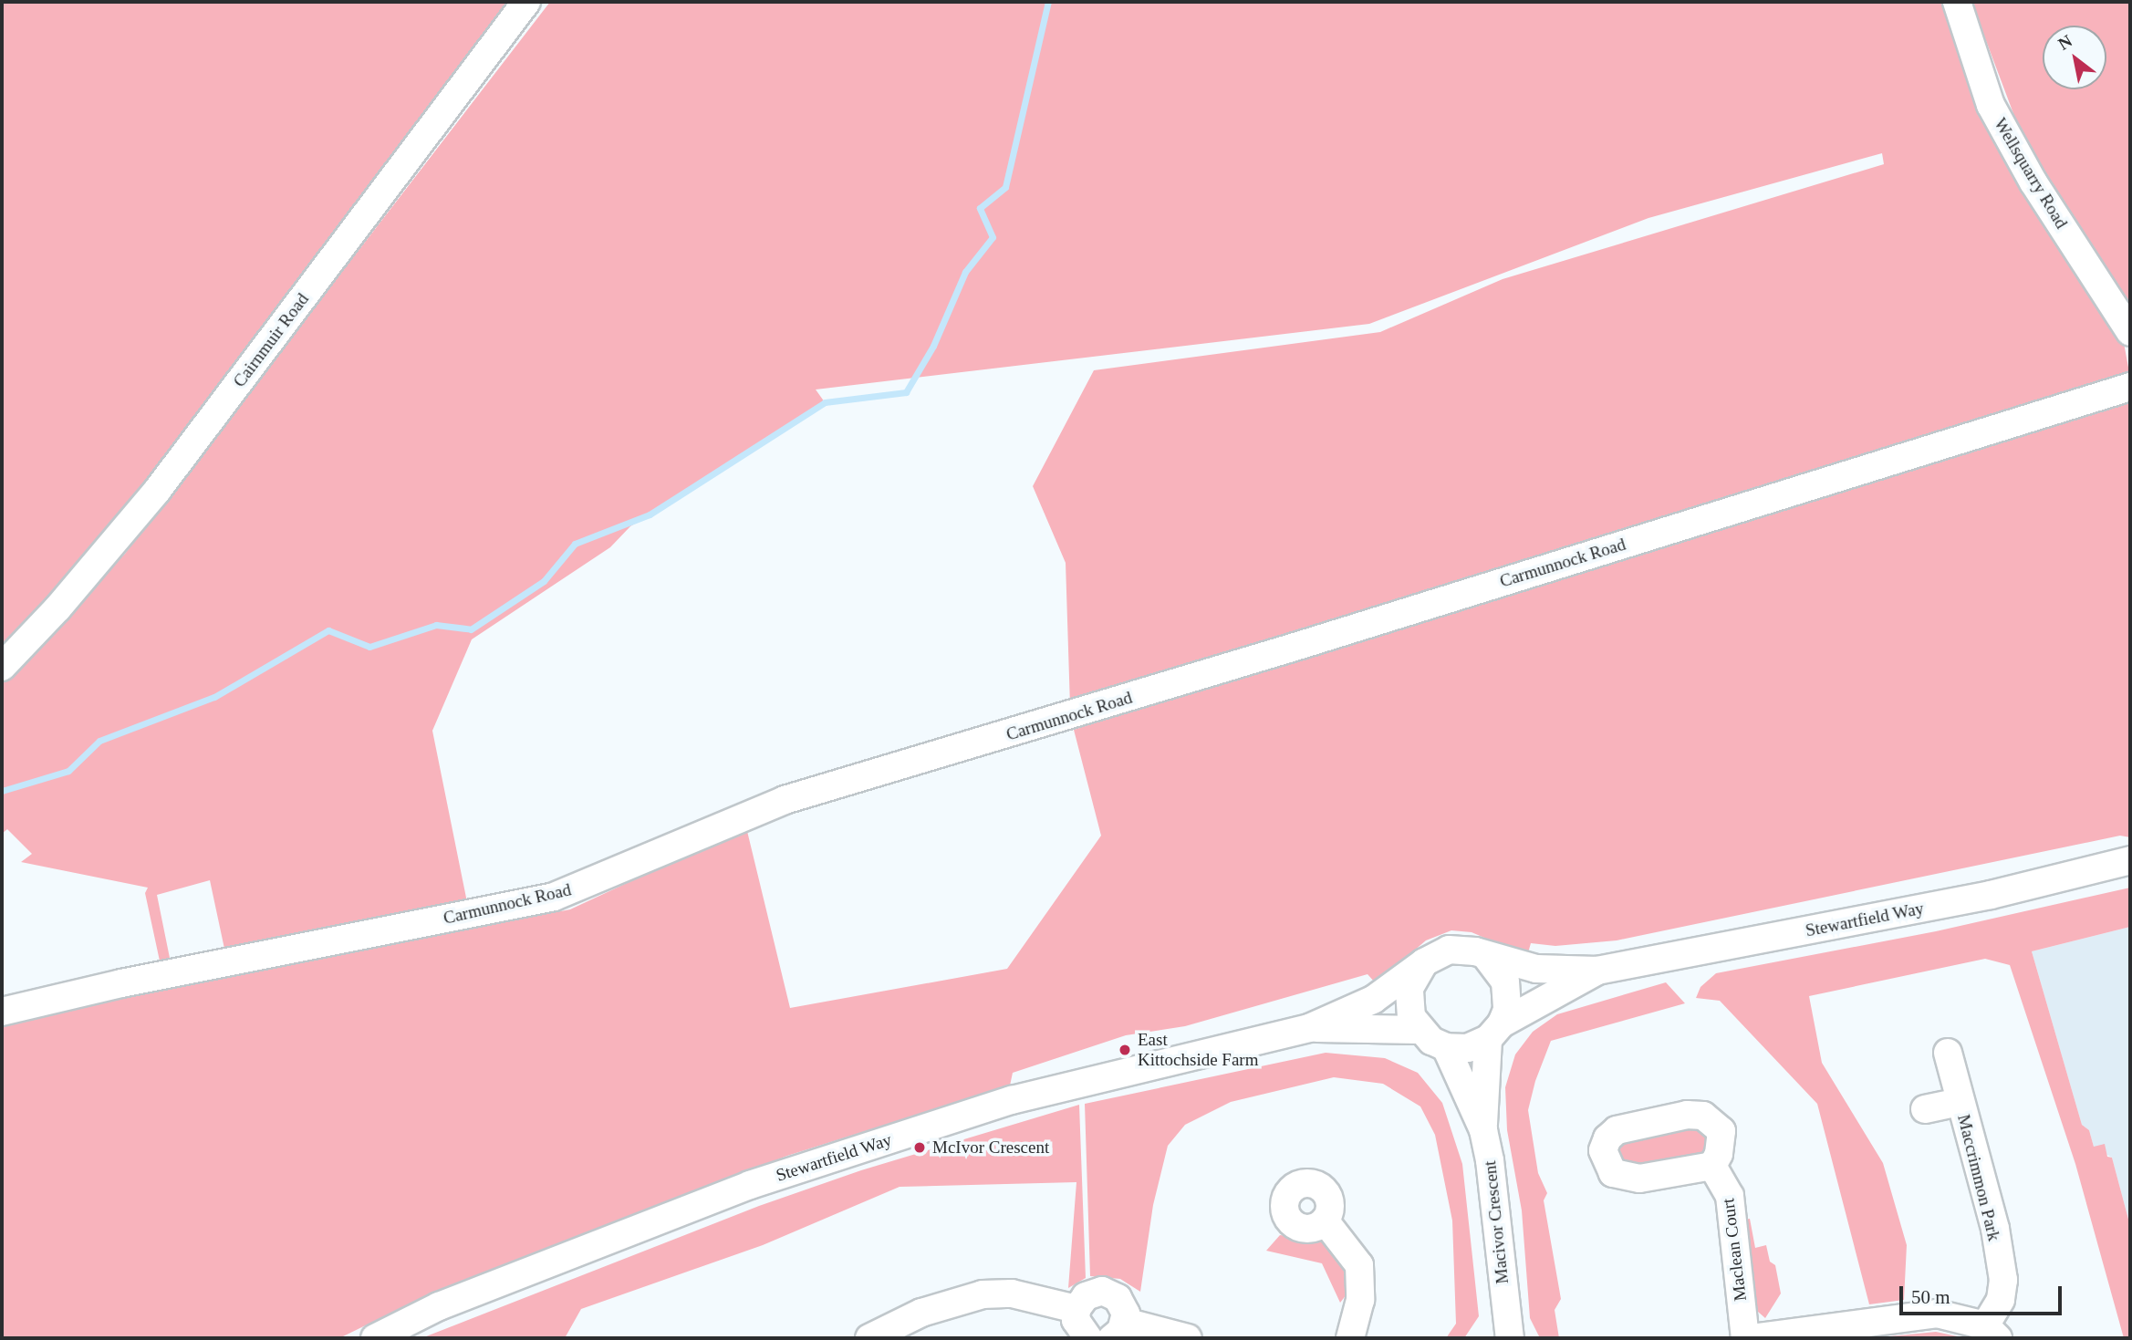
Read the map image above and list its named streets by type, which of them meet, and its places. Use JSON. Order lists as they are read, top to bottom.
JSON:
{
  "streets": {
    "street": [
      "Wellsquarry Road",
      "Cairnmuir Road",
      "Carmunnock Road",
      "Stewartfield Way",
      "Maccrimmon Park",
      "Macivor Crescent",
      "Maclean Court"
    ]
  },
  "crossings": [
    ["Stewartfield Way", "Macivor Crescent"]
  ],
  "places": ["East Kittochside Farm", "McIvor Crescent"],
  "scale_bar": "50 m",
  "north": "top left"
}
